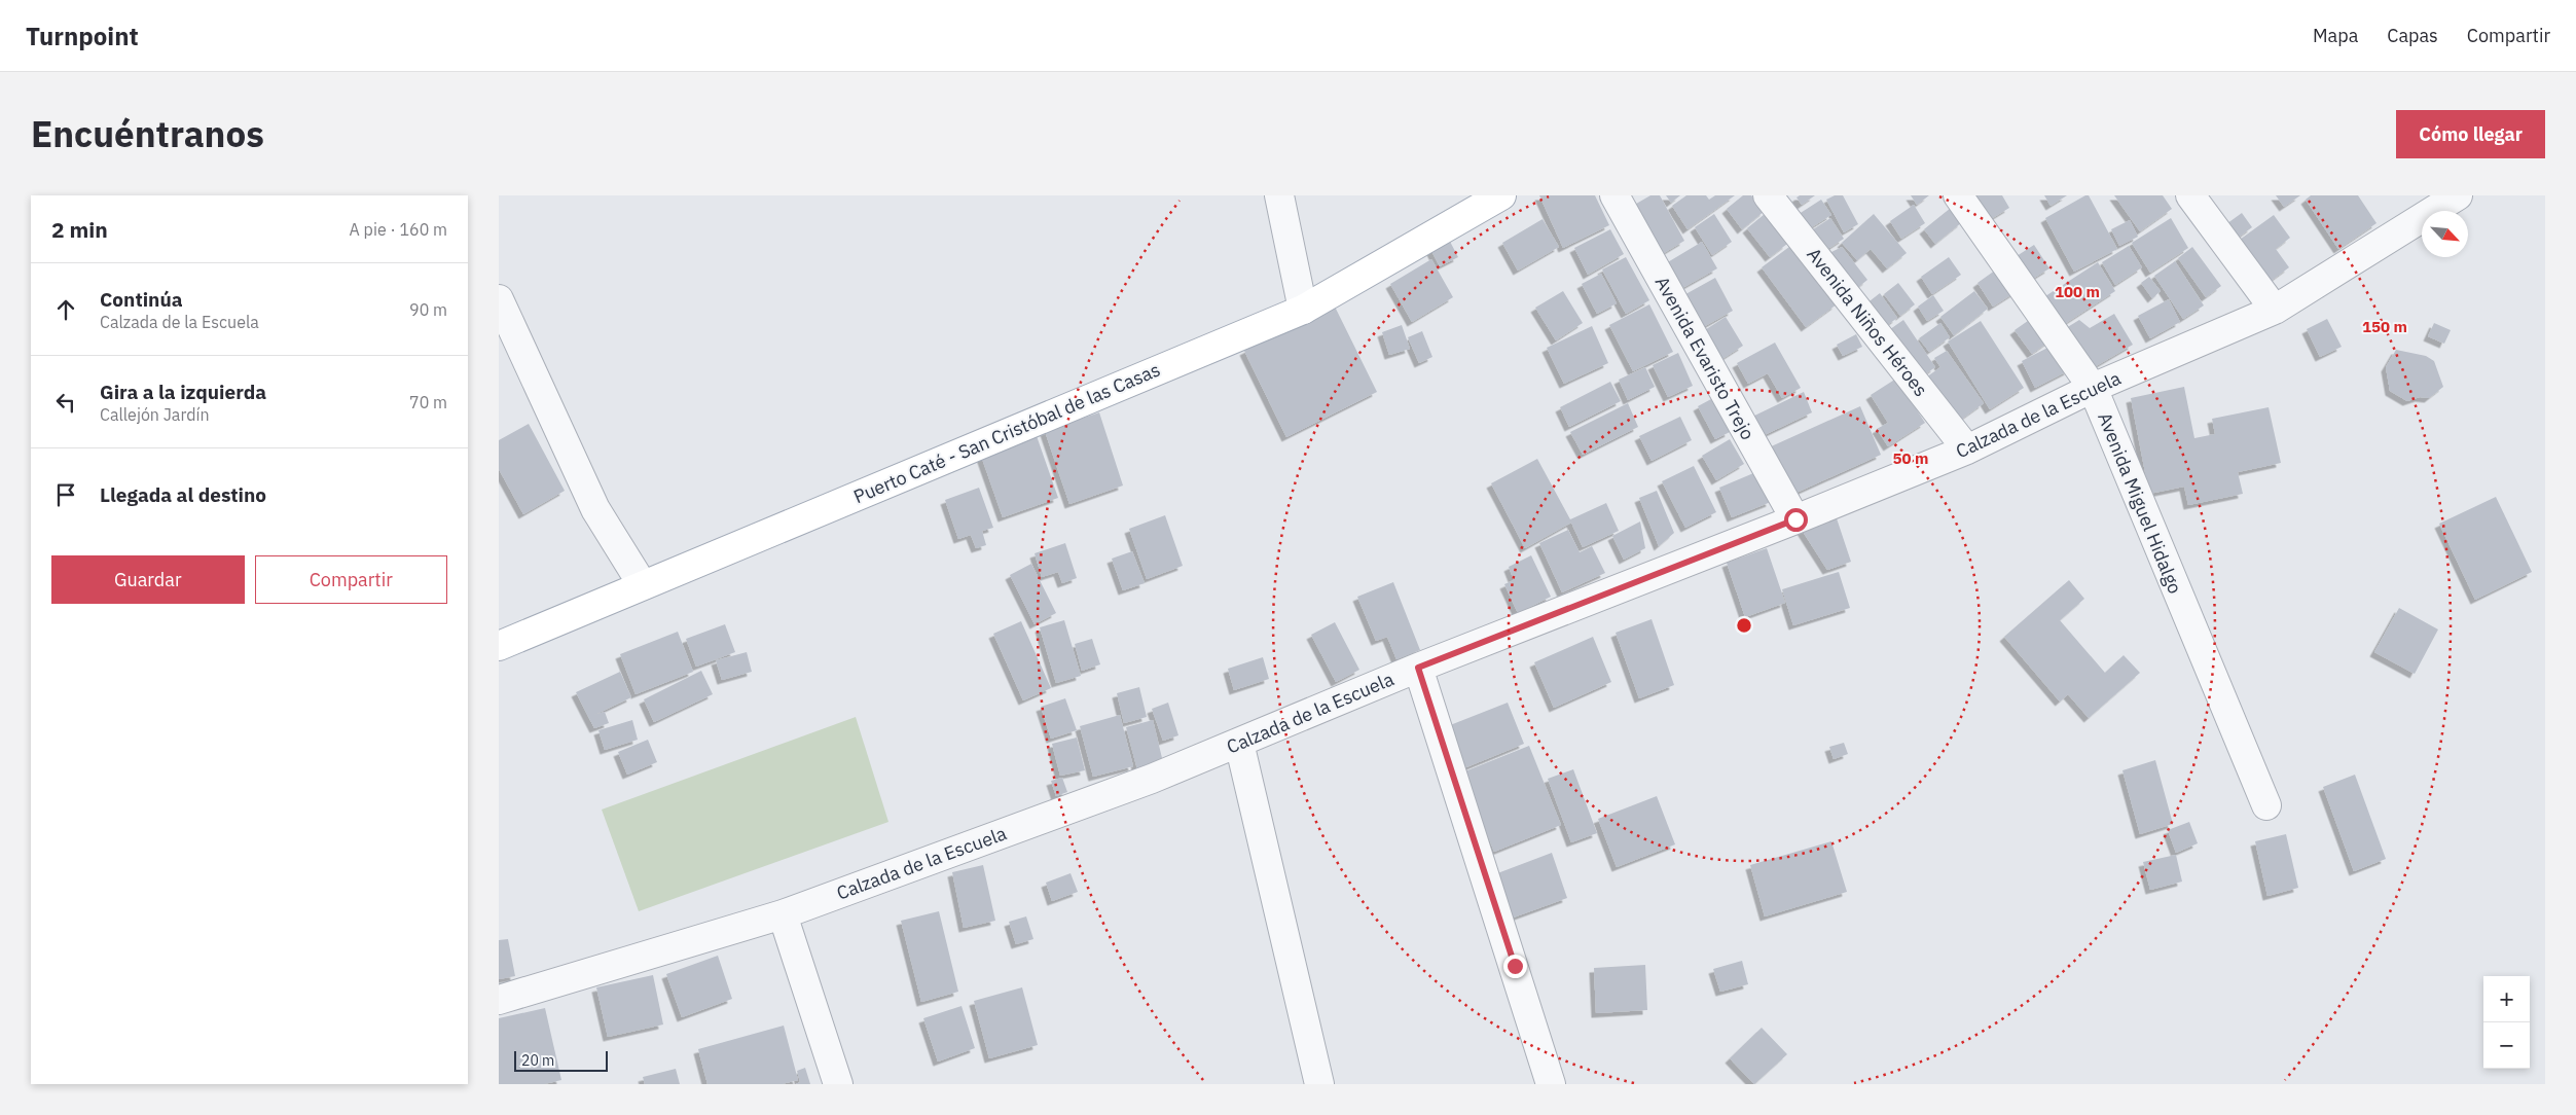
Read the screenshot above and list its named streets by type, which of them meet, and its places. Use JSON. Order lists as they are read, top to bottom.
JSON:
{
  "streets": {
    "main road": ["Puerto Caté - San Cristóbal de las Casas"],
    "street": [
      "Avenida Niños Héroes",
      "Avenida Evaristo Trejo",
      "Calzada de la Escuela",
      "Avenida Miguel Hidalgo"
    ]
  },
  "crossings": [
    ["Avenida Niños Héroes", "Calzada de la Escuela"],
    ["Avenida Evaristo Trejo", "Calzada de la Escuela"],
    ["Calzada de la Escuela", "Avenida Miguel Hidalgo"]
  ],
  "scale_bar": "20 m",
  "north": "bottom right",
  "page": {
    "header": "Turnpoint",
    "nav": ["Mapa", "Capas", "Compartir"],
    "title": "Encuéntranos",
    "buttons": [
      "Cómo llegar",
      ["Guardar", "Compartir"]
    ],
    "heading": ["2 min", "A pie · 160 m"],
    "list": [
      ["Continúa", "Calzada de la Escuela", "90 m"],
      ["Gira a la izquierda", "Callejón Jardín", "70 m"],
      "Llegada al destino"
    ],
    "map_buttons": ["+", "−"],
    "scale": "20 m"
  },
  "rings": ["100 m", "150 m", "50 m"]
}
